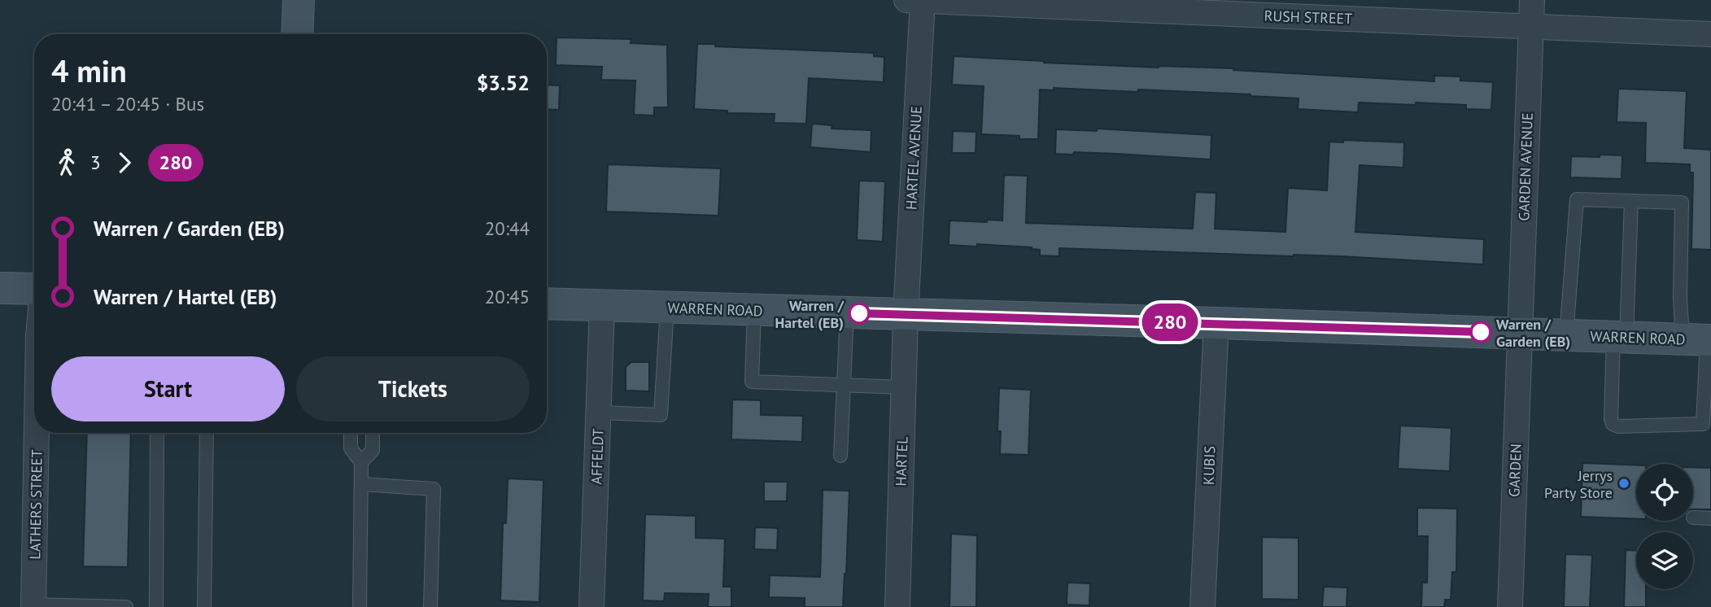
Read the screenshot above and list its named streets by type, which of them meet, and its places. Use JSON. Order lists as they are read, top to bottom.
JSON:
{
  "streets": {
    "main road": ["WARREN ROAD"],
    "street": [
      "RUSH STREET",
      "HARTEL AVENUE",
      "GARDEN AVENUE",
      "AFFELDT",
      "HARTEL",
      "KUBIS",
      "GARDEN",
      "LATHERS STREET"
    ]
  },
  "crossings": [
    ["RUSH STREET", "HARTEL AVENUE"],
    ["RUSH STREET", "GARDEN AVENUE"],
    ["HARTEL AVENUE", "WARREN ROAD"],
    ["HARTEL AVENUE", "HARTEL"],
    ["GARDEN AVENUE", "WARREN ROAD"],
    ["GARDEN AVENUE", "GARDEN"],
    ["WARREN ROAD", "AFFELDT"],
    ["WARREN ROAD", "HARTEL"],
    ["WARREN ROAD", "KUBIS"],
    ["WARREN ROAD", "GARDEN"]
  ],
  "places": ["Warren / Hartel (EB)", "Warren / Garden (EB)", "Jerrys Party Store"],
  "lines": ["bus line 280"],
  "page": {
    "on_map": "280",
    "heading": ["4 min", "20:41 – 20:45 · Bus", "$3.52"],
    "legs": ["3", "280"],
    "list": [
      {
        "name": "Warren / Garden (EB)",
        "value": "20:44"
      },
      {
        "name": "Warren / Hartel (EB)",
        "value": "20:45"
      }
    ],
    "buttons": ["Start", "Tickets"]
  }
}
